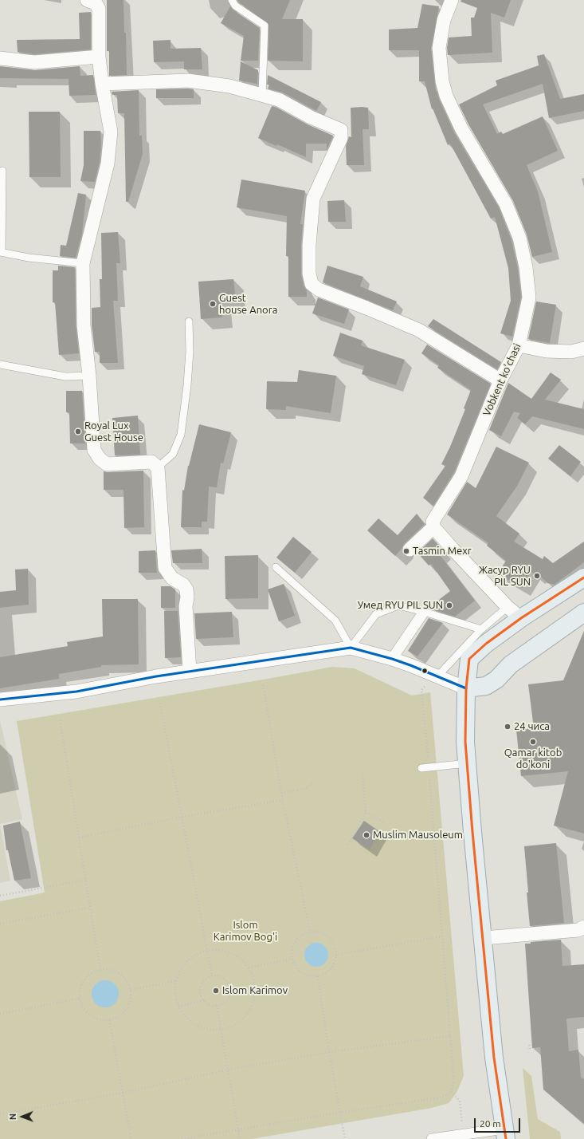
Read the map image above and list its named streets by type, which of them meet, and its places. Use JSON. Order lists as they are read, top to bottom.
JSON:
{
  "streets": {
    "street": ["Vobkent ko'chasi"]
  },
  "parks": ["Islom Karimov Bog'i"],
  "places": [
    "Guest house Anora",
    "Royal Lux Guest House",
    "Tasmin Mexr",
    "Жасур RYU PIL SUN",
    "Умед RYU PIL SUN",
    "24 чиса",
    "Qamar kitob do'koni",
    "Muslim Mausoleum",
    "Islom Karimov"
  ],
  "scale_bar": "20 m",
  "north": "left"
}
